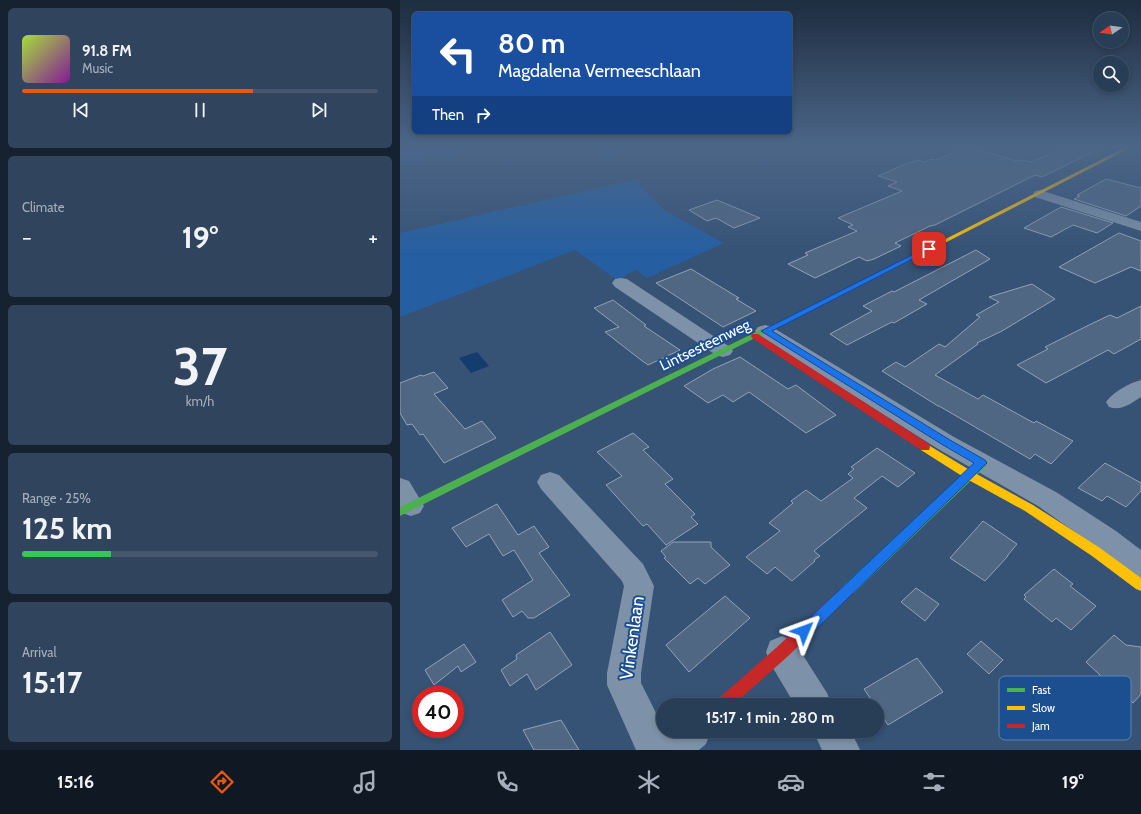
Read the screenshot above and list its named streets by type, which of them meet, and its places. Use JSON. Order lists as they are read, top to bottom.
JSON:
{
  "streets": {
    "street": ["Lintsesteenweg", "Vinkenlaan"]
  },
  "legend": ["Fast", "Slow", "Jam"],
  "north": "left",
  "page": {
    "turn": ["80 m", "Magdalena Vermeeschlaan"],
    "song": ["91.8 FM", "Music"],
    "then": "Then",
    "tile": [
      "Climate",
      ["37", "km/h"],
      ["Range · 25%", "125 km"],
      ["Arrival", "15:17"]
    ],
    "heat": ["−", "19°", "+"],
    "limit": "40",
    "trip": "15:17 · 1 min · 280 m",
    "tabs": ["15:16", "19°"]
  }
}
